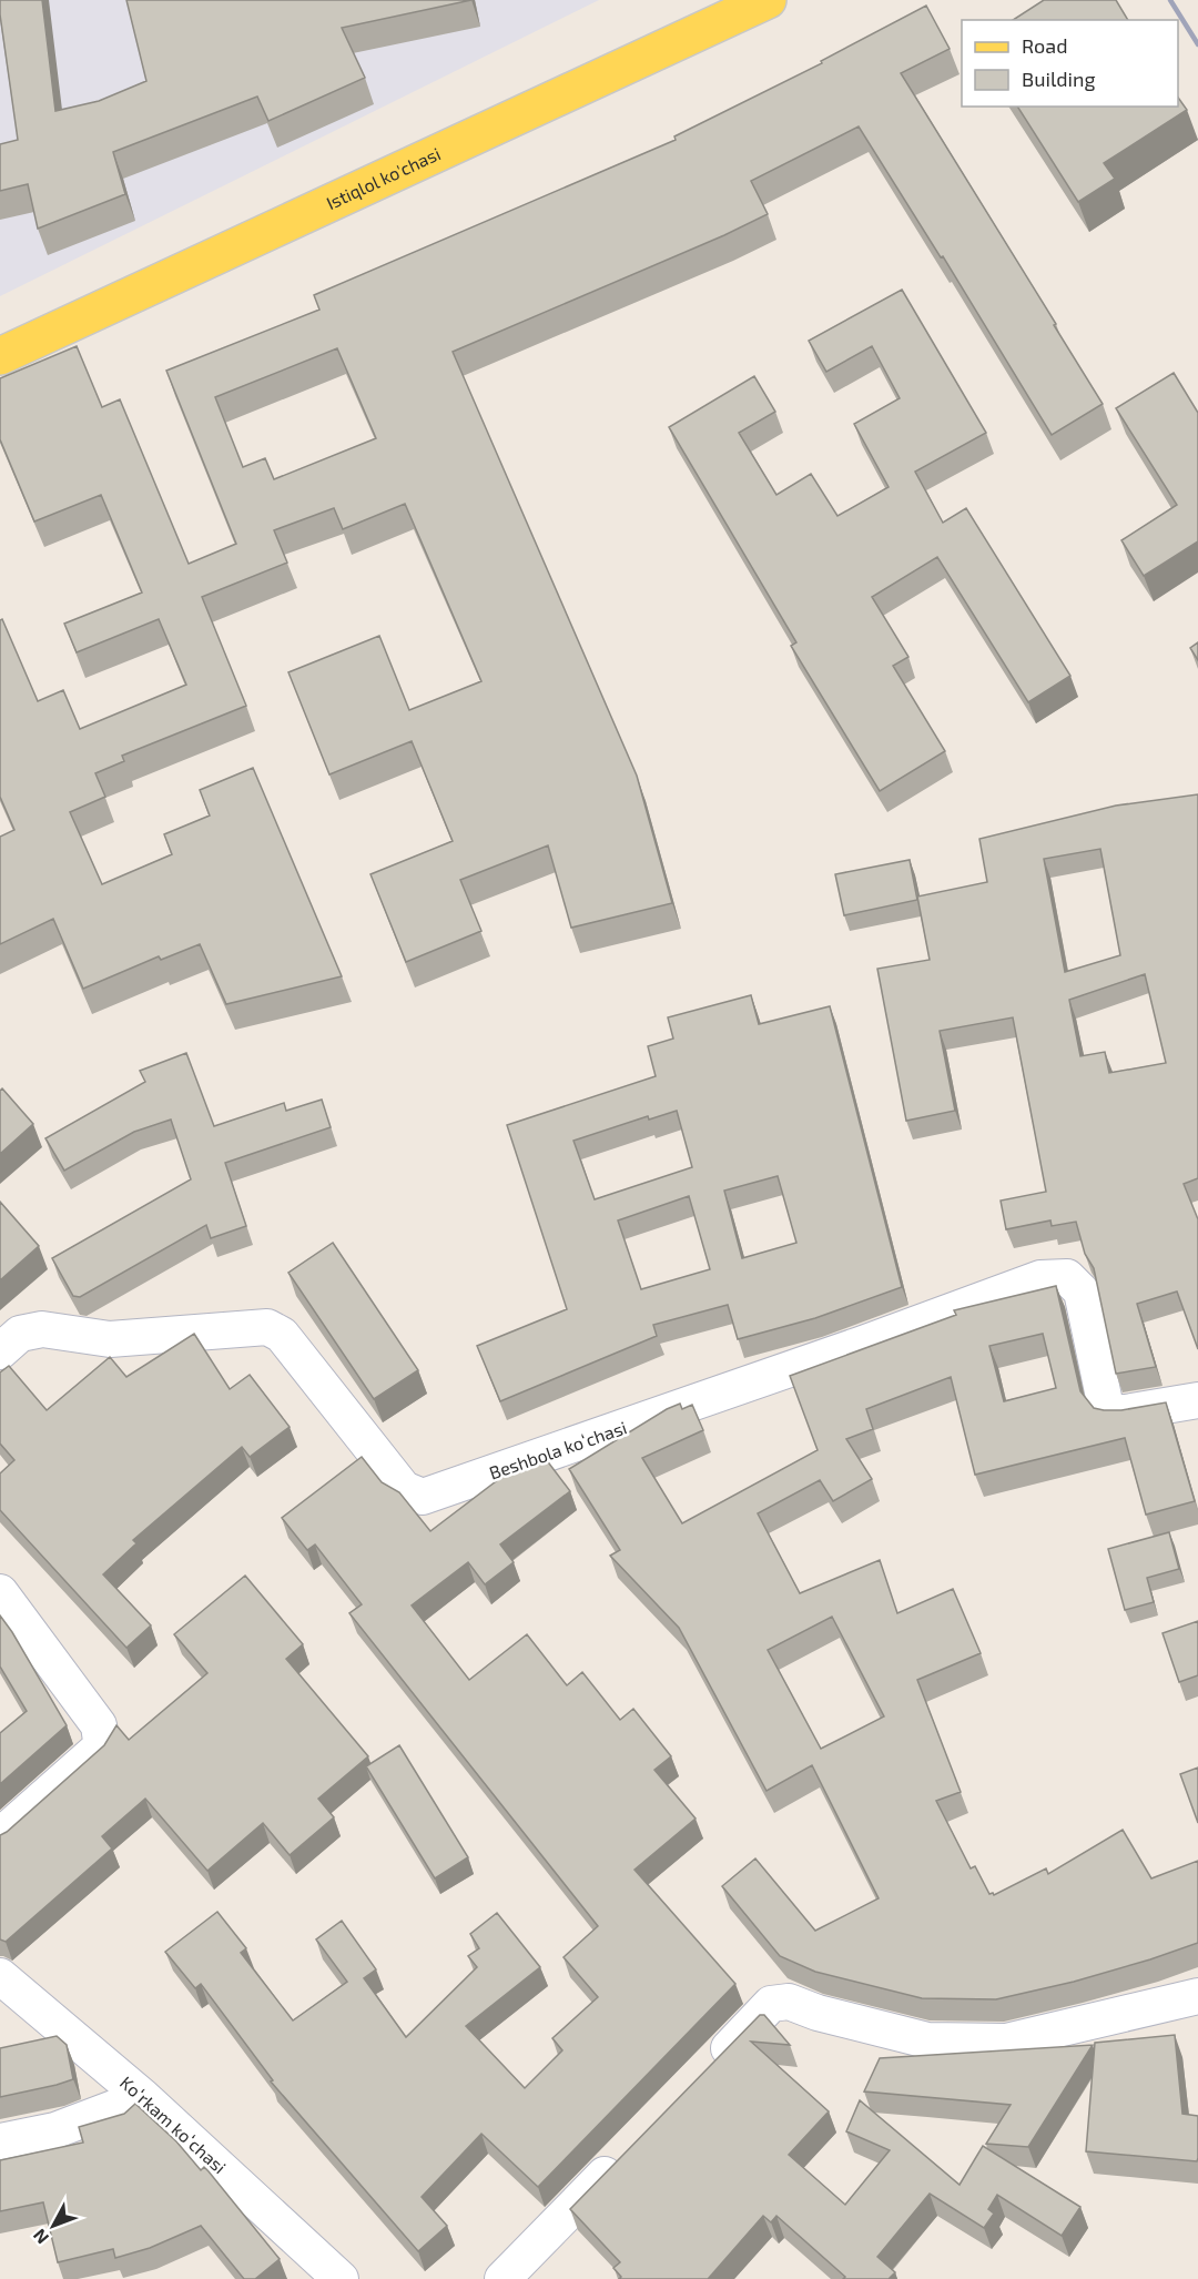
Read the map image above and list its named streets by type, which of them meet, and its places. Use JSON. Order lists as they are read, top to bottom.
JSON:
{
  "streets": {
    "main road": ["Istiqlol ko'chasi"],
    "street": ["Beshbola koʻchasi", "Koʻrkam koʻchasi"]
  },
  "legend": ["Road", "Building"],
  "north": "bottom left"
}
